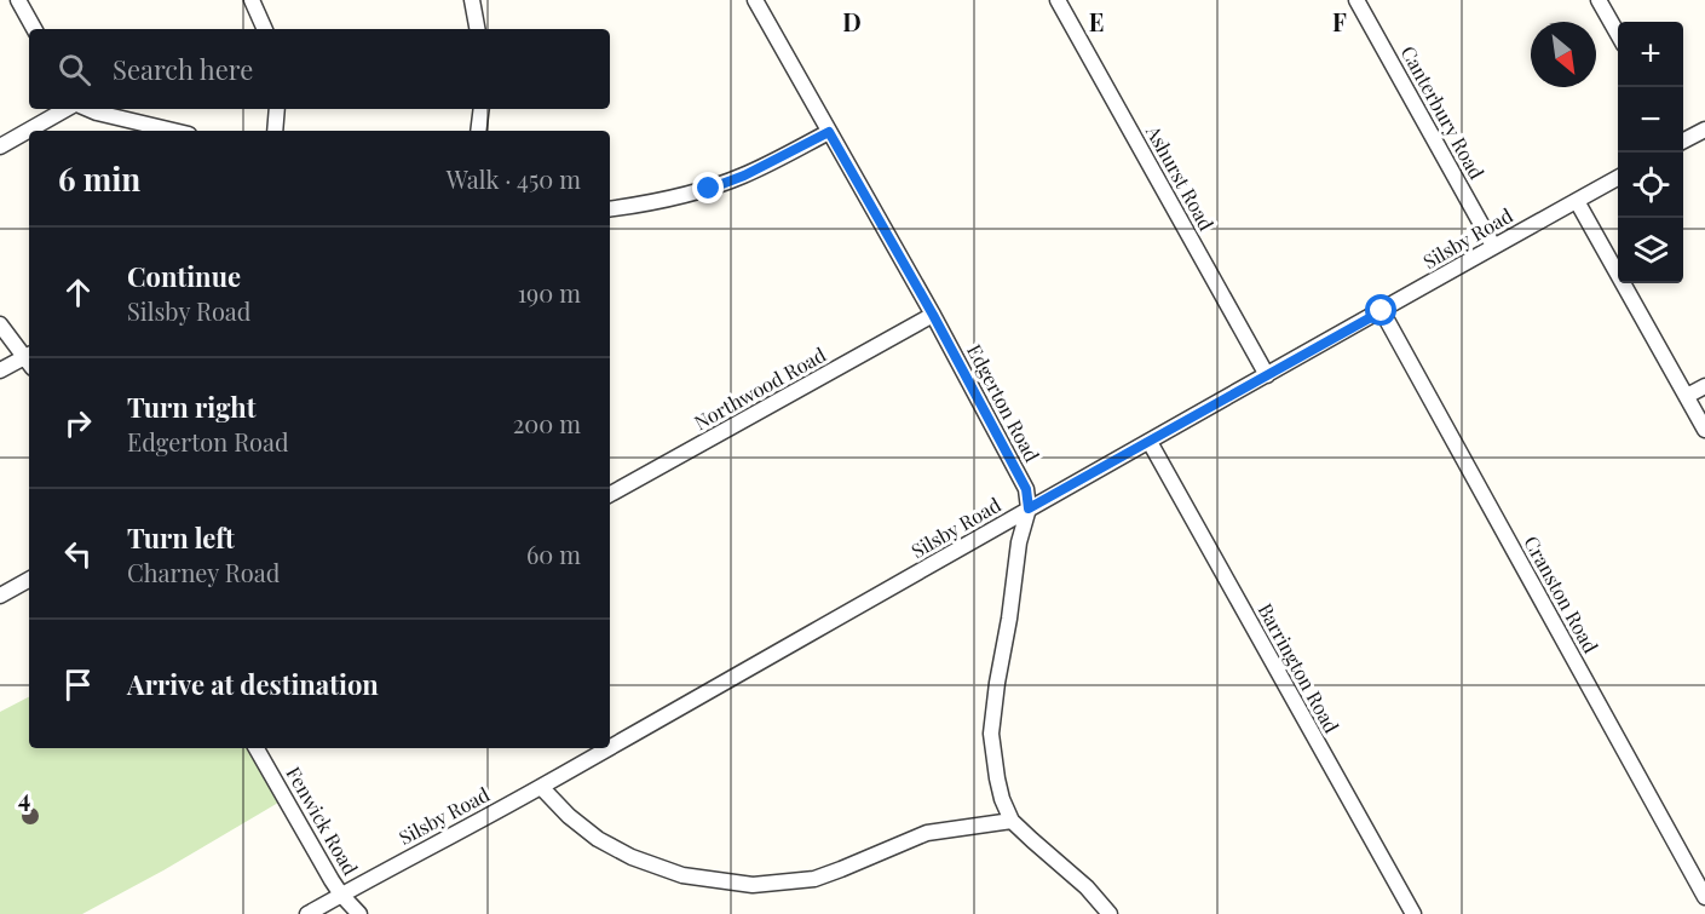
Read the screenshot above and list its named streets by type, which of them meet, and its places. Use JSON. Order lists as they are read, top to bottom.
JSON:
{
  "streets": {
    "street": [
      "Canterbury Road",
      "Ashurst Road",
      "Silsby Road",
      "Northwood Road",
      "Edgerton Road",
      "Cranston Road",
      "Barrington Road",
      "Fenwick Road"
    ]
  },
  "crossings": [
    ["Canterbury Road", "Silsby Road"],
    ["Ashurst Road", "Silsby Road"],
    ["Silsby Road", "Edgerton Road"],
    ["Silsby Road", "Cranston Road"],
    ["Silsby Road", "Barrington Road"],
    ["Silsby Road", "Fenwick Road"],
    ["Northwood Road", "Edgerton Road"]
  ],
  "north": "bottom right",
  "page": {
    "map_buttons": ["+", "−"],
    "search": "Search here",
    "heading": ["6 min", "Walk · 450 m"],
    "list": [
      ["Continue", "Silsby Road", "190 m"],
      ["Turn right", "Edgerton Road", "200 m"],
      ["Turn left", "Charney Road", "60 m"],
      "Arrive at destination"
    ]
  },
  "grid": {
    "columns": ["D", "E", "F"],
    "rows": ["4"]
  }
}
